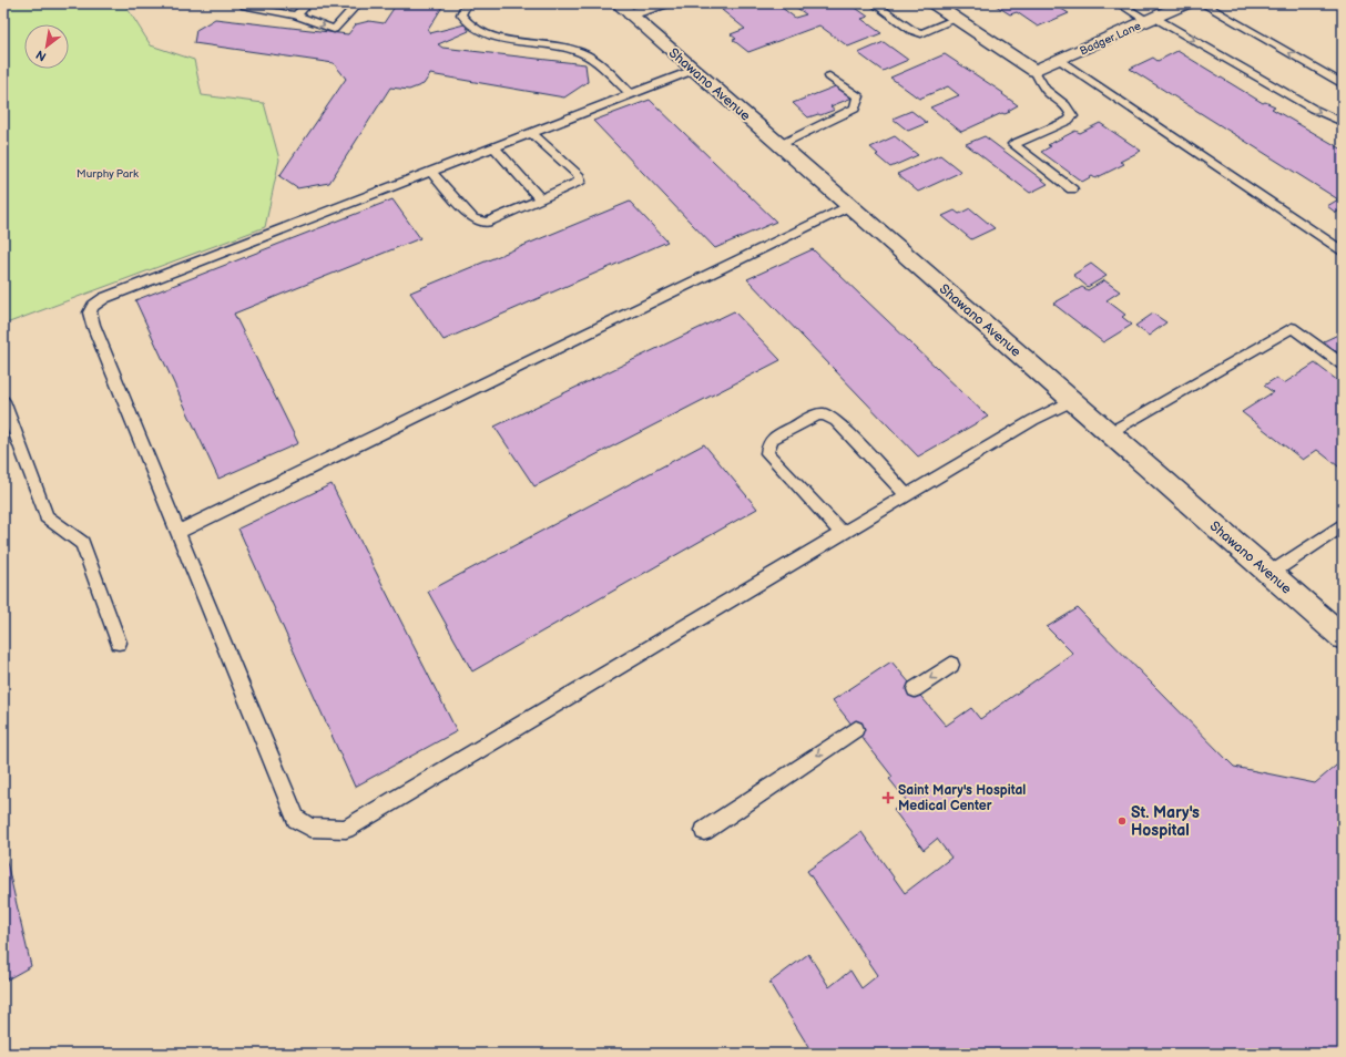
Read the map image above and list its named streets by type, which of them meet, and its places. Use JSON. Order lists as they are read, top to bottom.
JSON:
{
  "streets": {
    "main road": ["Badger Lane", "Shawano Avenue"]
  },
  "parks": ["Murphy Park"],
  "places": {
    "health": ["Saint Mary's Hospital Medical Center"],
    "other": ["St. Mary's Hospital"]
  },
  "north": "bottom left"
}
